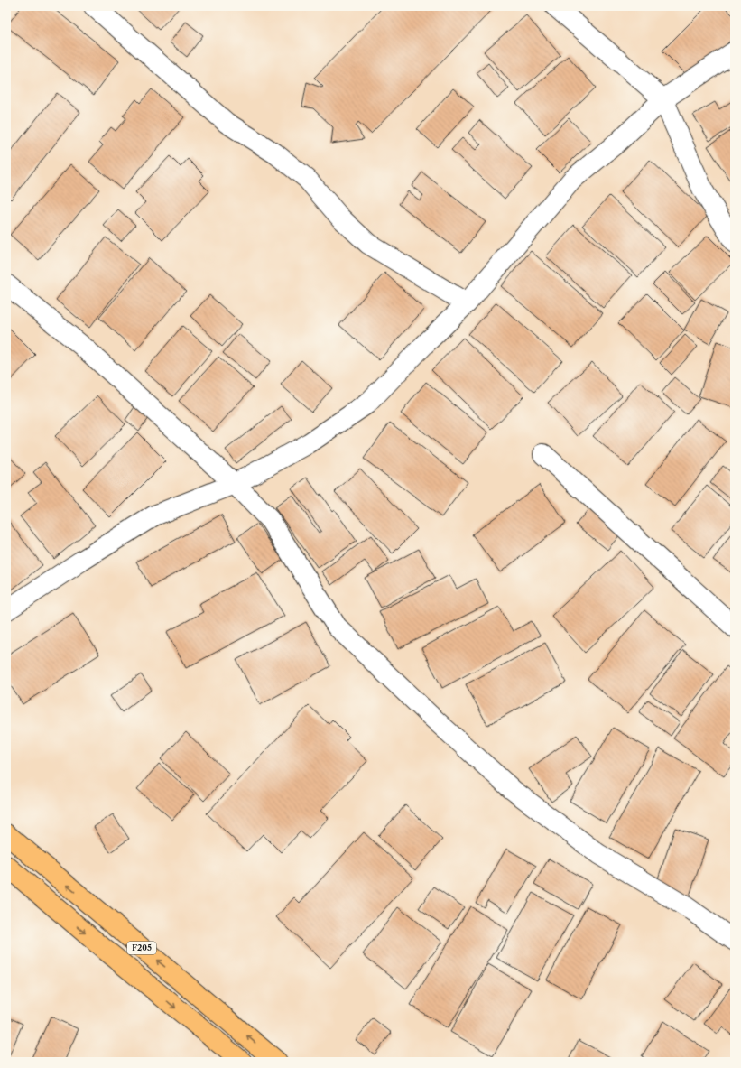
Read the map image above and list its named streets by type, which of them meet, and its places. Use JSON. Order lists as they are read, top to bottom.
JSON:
{
  "streets": {
    "main road": ["F205"]
  }
}
